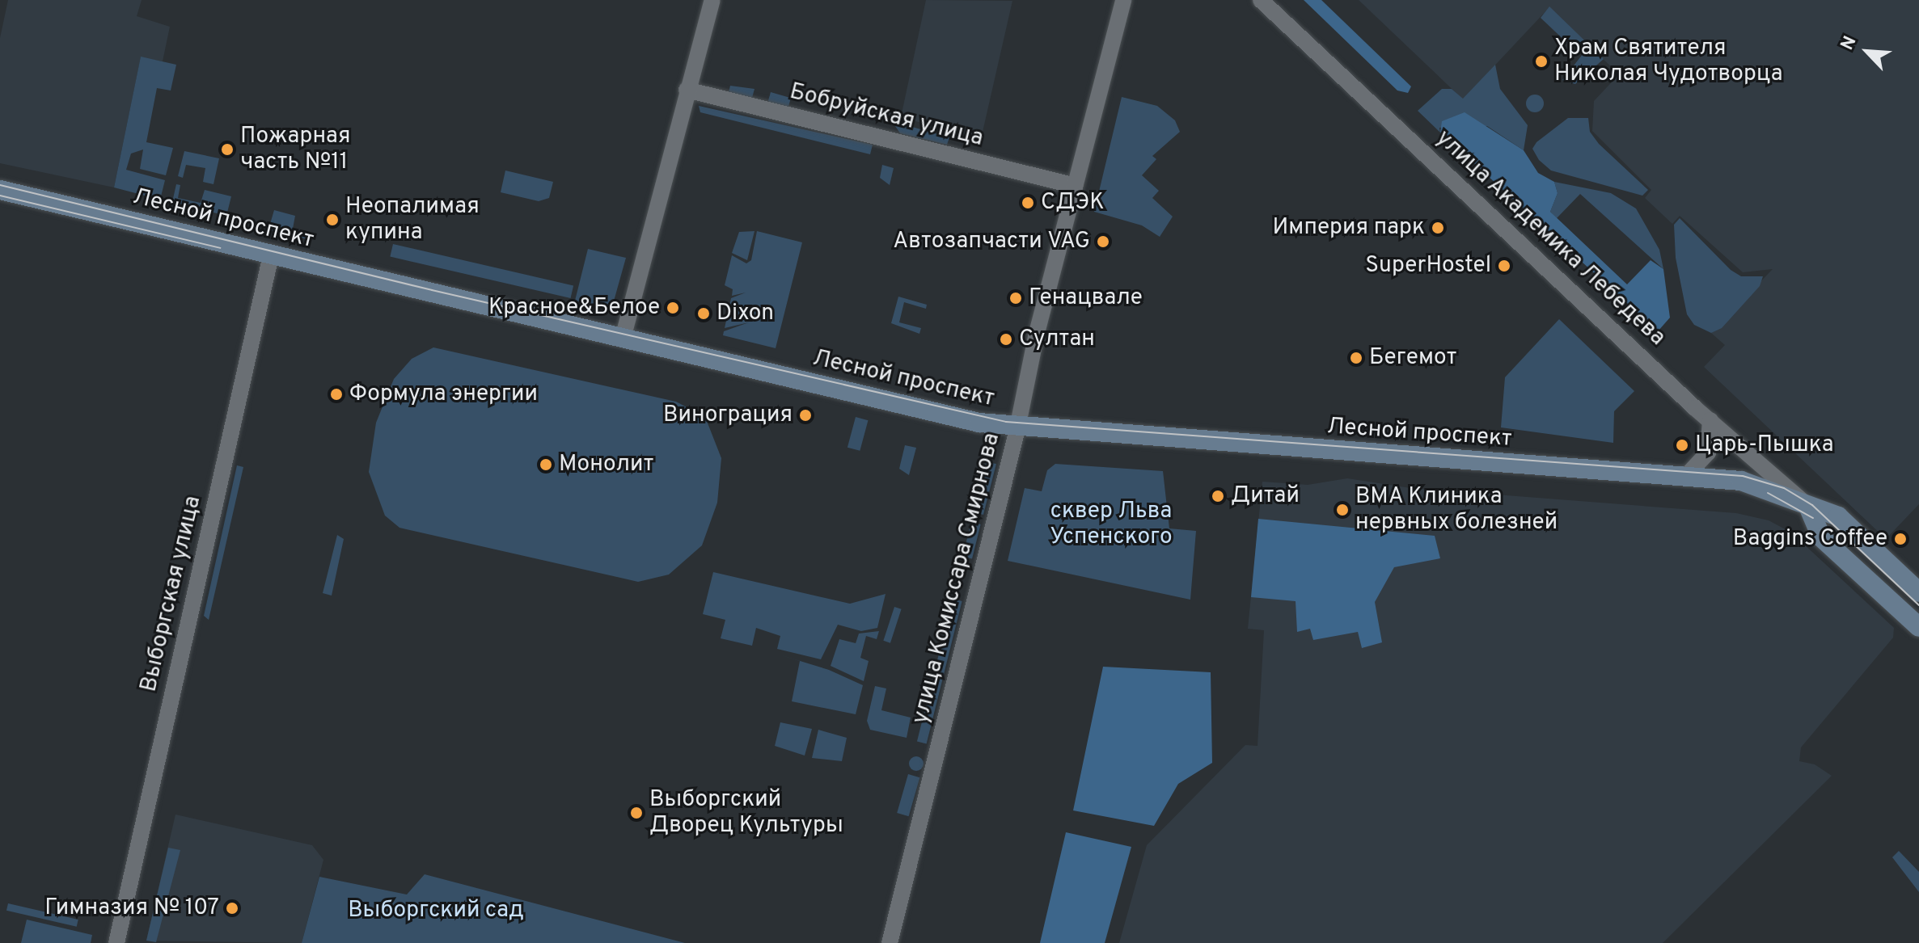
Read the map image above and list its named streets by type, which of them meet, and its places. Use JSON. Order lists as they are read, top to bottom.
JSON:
{
  "streets": {
    "main road": ["Лесной проспект", "улица Академика Лебедева"],
    "street": ["Бобруйская улица", "улица Комиссара Смирнова", "Выборгская улица"]
  },
  "crossings": [
    ["Бобруйская улица", "улица Комиссара Смирнова"],
    ["Лесной проспект", "улица Академика Лебедева"],
    ["Лесной проспект", "улица Комиссара Смирнова"],
    ["Лесной проспект", "Выборгская улица"]
  ],
  "parks": ["сквер Льва Успенского", "Выборгский сад"],
  "places": [
    "Храм Святителя Николая Чудотворца",
    "Пожарная часть №11",
    "СДЭК",
    "Неопалимая купина",
    "Империя парк",
    "Автозапчасти VAG",
    "SuperHostel",
    "Генацвале",
    "Красное&Белое",
    "Dixon",
    "Султан",
    "Бегемот",
    "Формула энергии",
    "Винограция",
    "Царь-Пышка",
    "Монолит",
    "Дитай",
    "ВМА Клиника нервных болезней",
    "Baggins Coffee",
    "Выборгский Дворец Культуры",
    "Гимназия № 107"
  ],
  "north": "top left"
}
